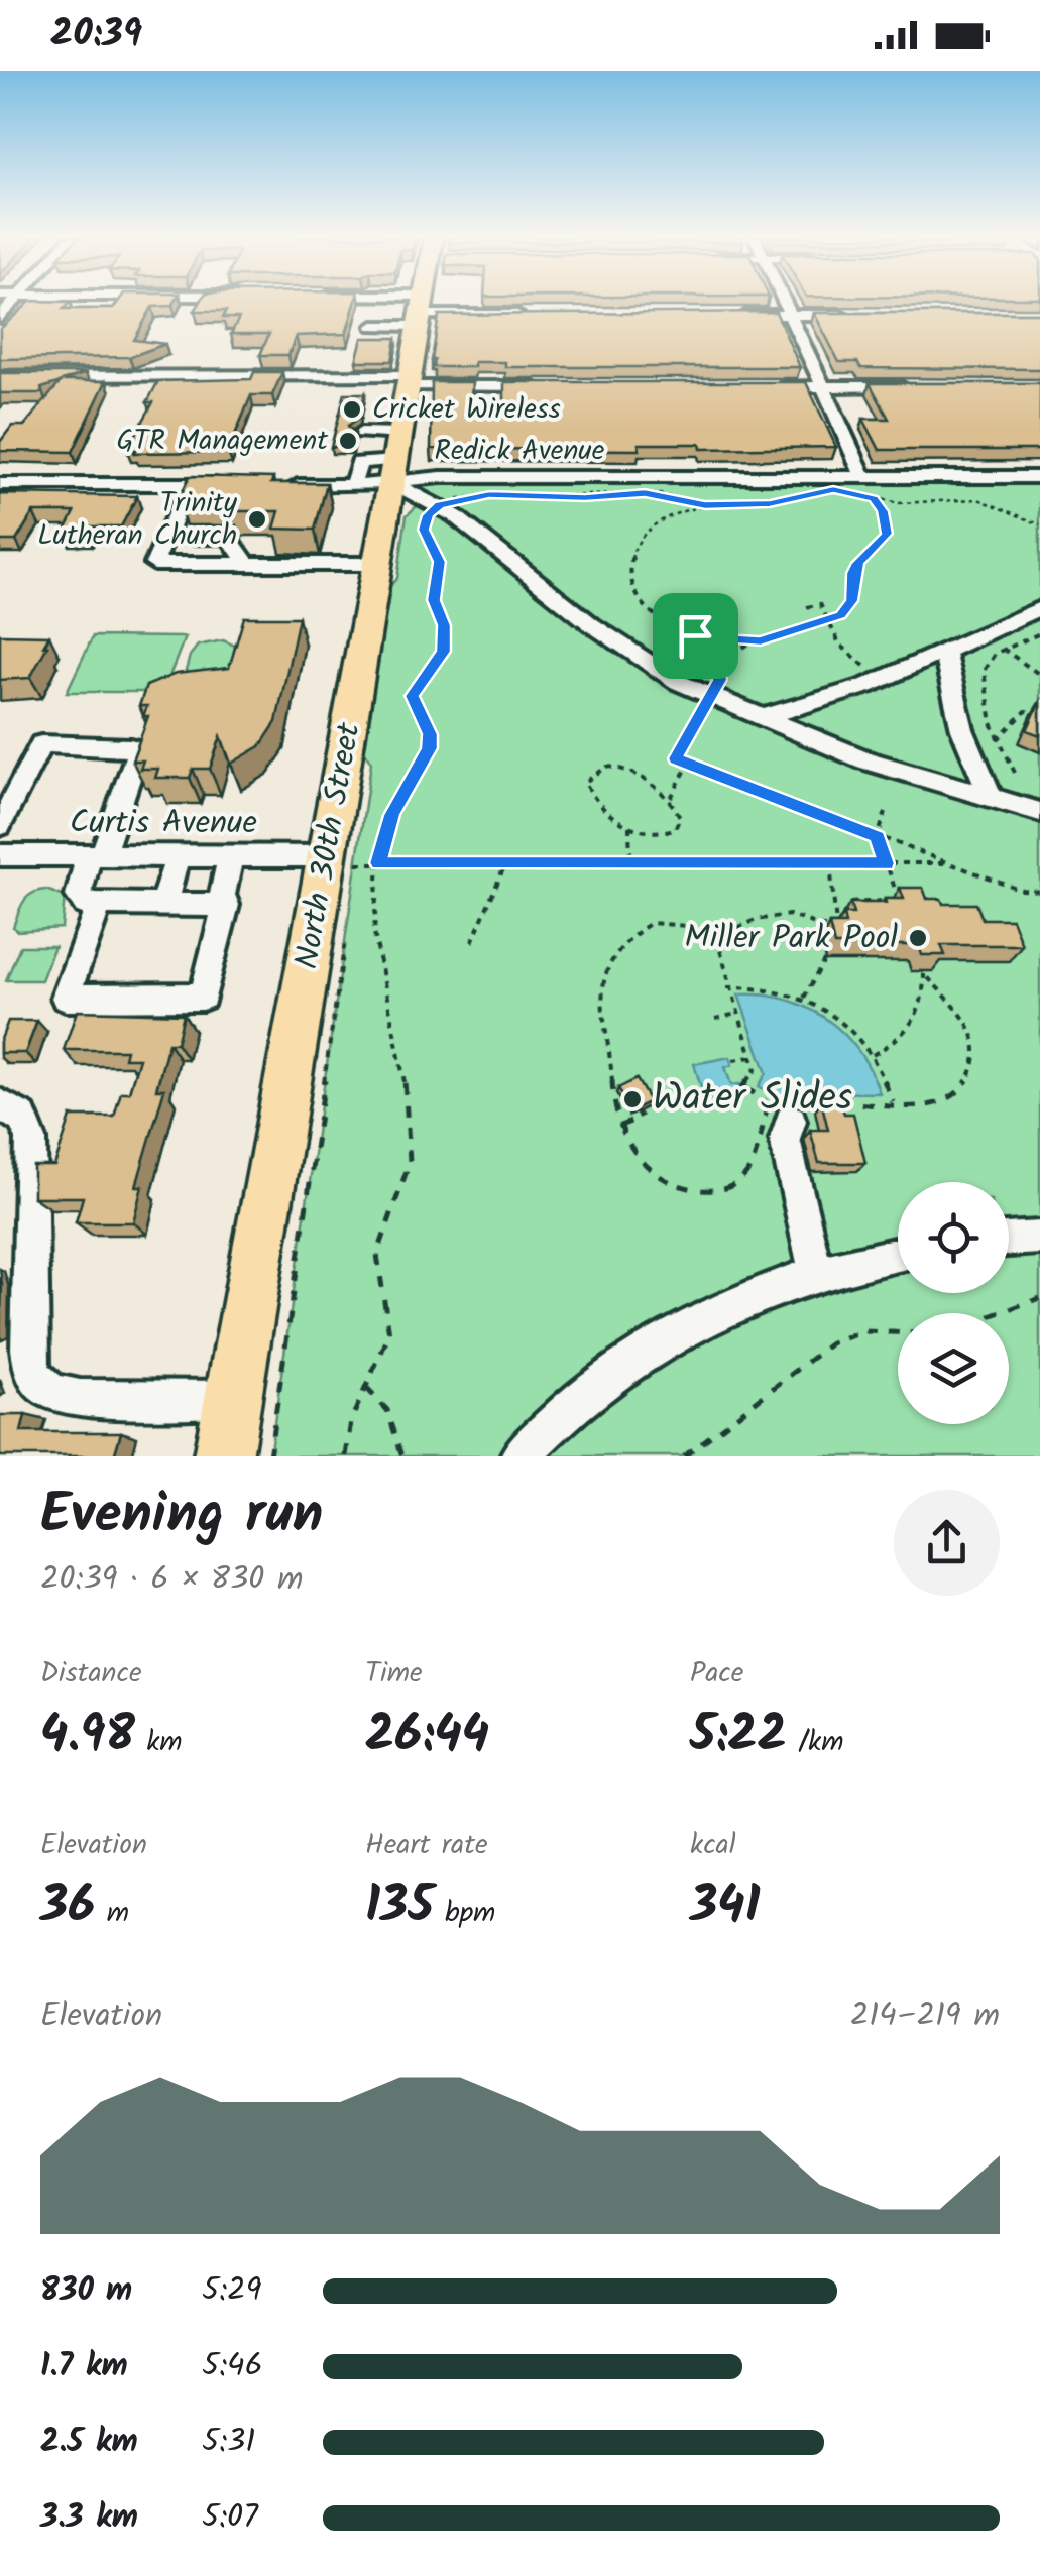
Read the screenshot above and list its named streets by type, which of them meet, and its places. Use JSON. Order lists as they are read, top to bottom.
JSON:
{
  "streets": {
    "highway": ["North 30th Street"],
    "street": ["Redick Avenue", "Curtis Avenue"]
  },
  "crossings": [
    ["Redick Avenue", "North 30th Street"],
    ["Curtis Avenue", "North 30th Street"]
  ],
  "places": [
    "Cricket Wireless",
    "GTR Management",
    "Trinity Lutheran Church",
    "Miller Park Pool",
    "Water Slides"
  ],
  "page": {
    "status": "20:39",
    "heading": ["Evening run", "20:39 · 6 × 830 m"],
    "stats": [
      ["Distance", "4.98 km"],
      ["Time", "26:44"],
      ["Pace", "5:22 /km"],
      ["Elevation", "36 m"],
      ["Heart rate", "135 bpm"],
      ["kcal", "341"]
    ],
    "chart": ["Elevation", "214–219 m"],
    "list": [
      {
        "name": "830 m",
        "note": "5:29"
      },
      {
        "name": "1.7 km",
        "note": "5:46"
      },
      {
        "name": "2.5 km",
        "note": "5:31"
      },
      {
        "name": "3.3 km",
        "note": "5:07"
      }
    ]
  }
}
